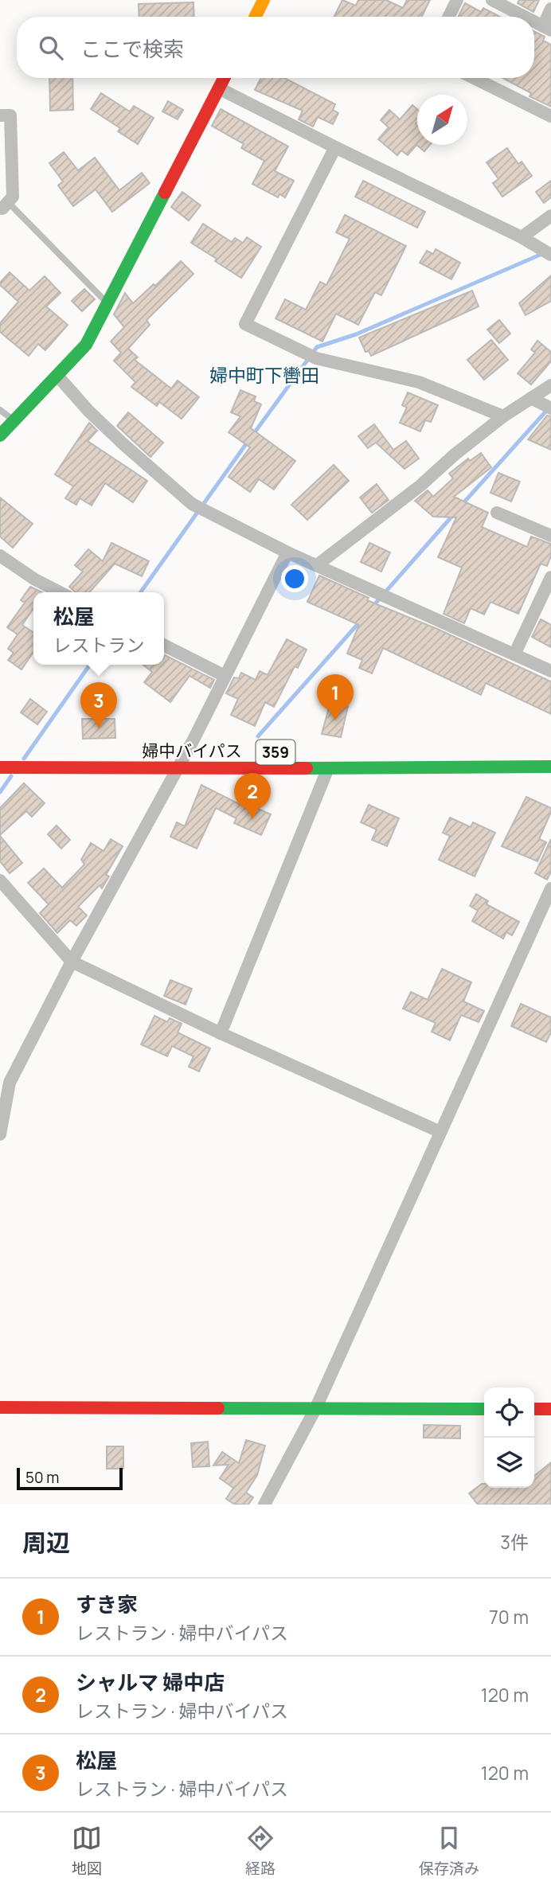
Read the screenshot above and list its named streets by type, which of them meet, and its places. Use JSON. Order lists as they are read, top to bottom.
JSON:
{
  "streets": {
    "main road": ["婦中バイパス", "359"]
  },
  "districts": ["婦中町下轡田"],
  "scale_bar": "50 m",
  "north": "top right",
  "page": {
    "search": "ここで検索",
    "popup": ["松屋", "レストラン"],
    "pins": ["1", "3", "2"],
    "scale": "50 m",
    "heading": ["周辺", "3件"],
    "list": [
      {
        "mark": "1",
        "name": "すき家",
        "note": "レストラン · 婦中バイパス",
        "value": "70 m"
      },
      {
        "mark": "2",
        "name": "シャルマ 婦中店",
        "note": "レストラン · 婦中バイパス",
        "value": "120 m"
      },
      {
        "mark": "3",
        "name": "松屋",
        "note": "レストラン · 婦中バイパス",
        "value": "120 m"
      }
    ],
    "nav": ["地図", "経路", "保存済み"]
  }
}
